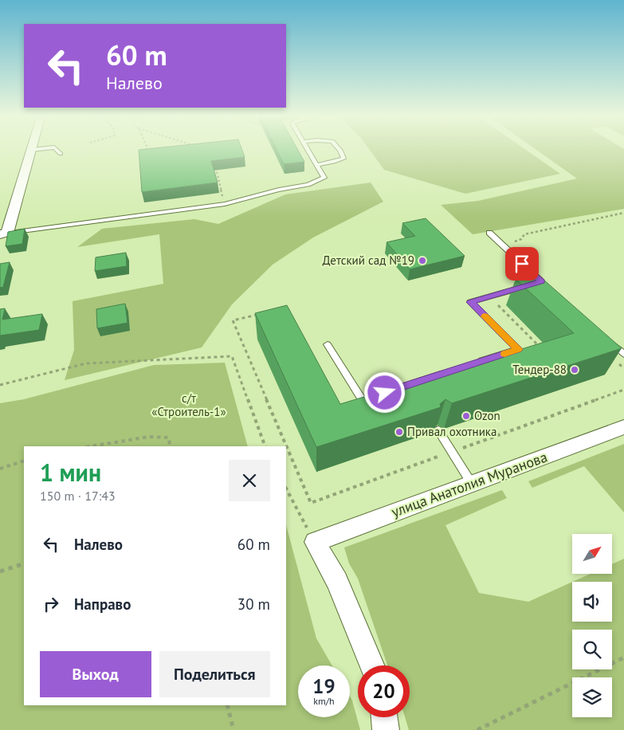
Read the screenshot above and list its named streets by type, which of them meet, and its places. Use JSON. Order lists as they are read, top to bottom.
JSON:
{
  "streets": {
    "street": ["улица Анатолия Муранова"]
  },
  "parks": ["с/т «Строитель-1»"],
  "places": [
    "Детский сад №19",
    "Тендер-88",
    "Ozon",
    "Привал охотника"
  ],
  "north": "top right",
  "page": {
    "turn": ["60 m", "Налево"],
    "heading": ["1 мин", "150 m · 17:43"],
    "list": [
      {
        "name": "Налево",
        "value": "60 m"
      },
      {
        "name": "Направо",
        "value": "30 m"
      }
    ],
    "buttons": ["Выход", "Поделиться"],
    "speed": "19 km/h",
    "limit": "20"
  }
}
